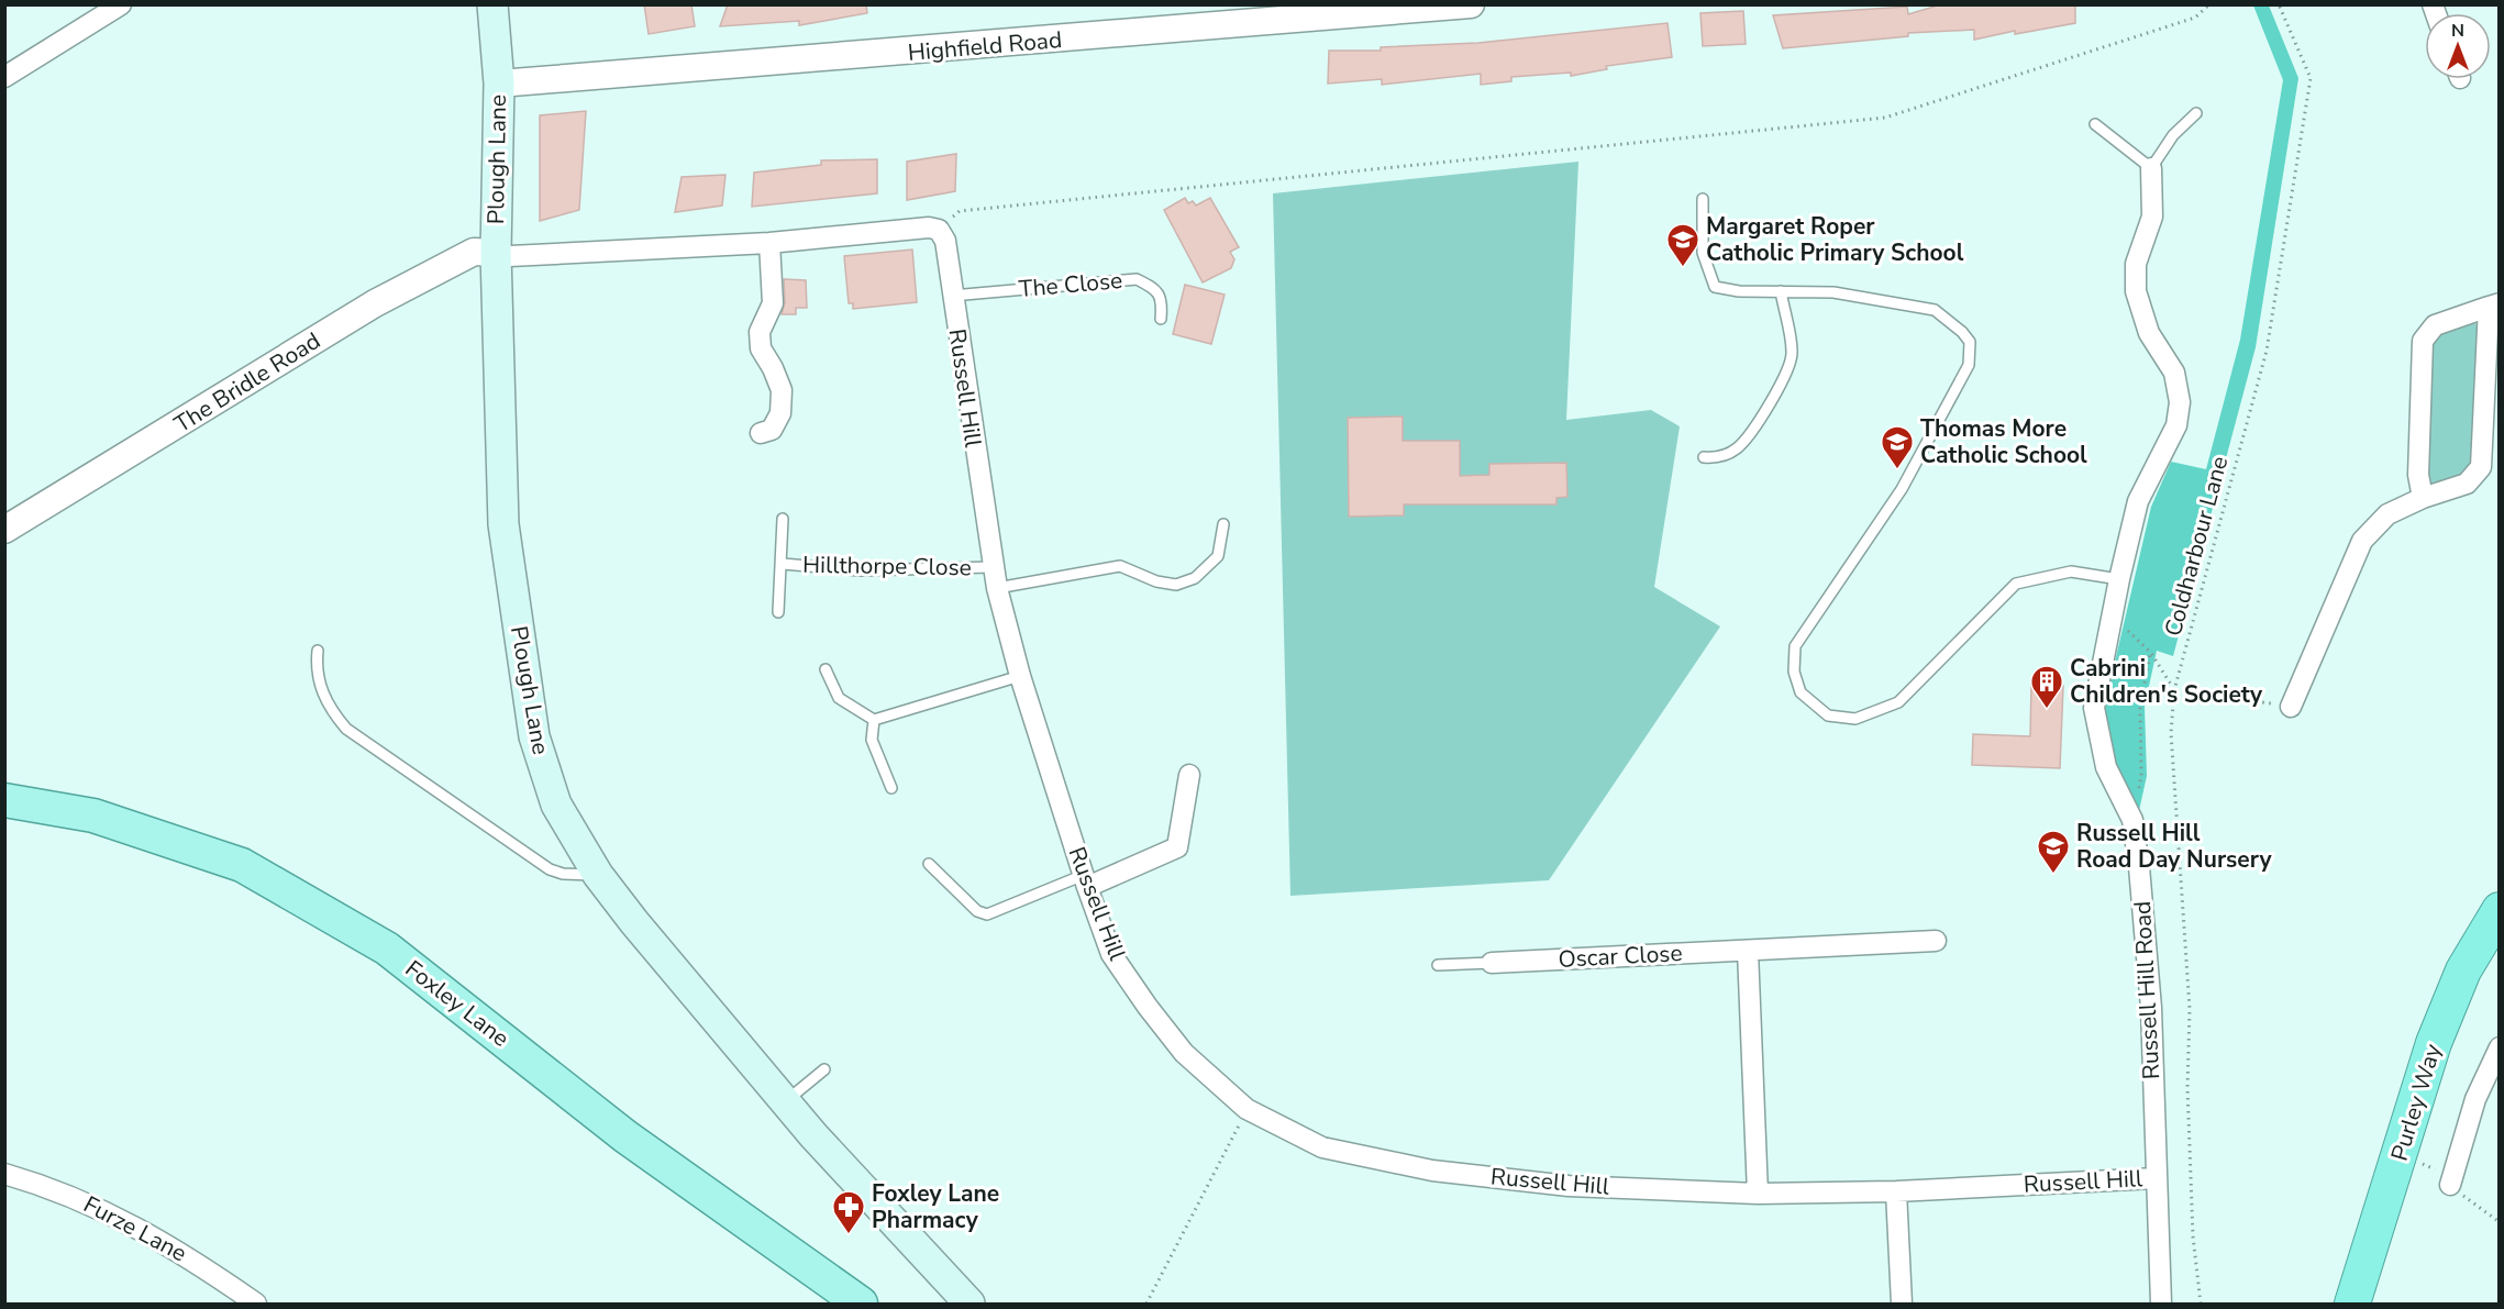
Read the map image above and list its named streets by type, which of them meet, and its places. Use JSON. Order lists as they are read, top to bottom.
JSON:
{
  "streets": {
    "highway": ["Purley Way"],
    "main road": ["Plough Lane", "Foxley Lane"],
    "street": [
      "Highfield Road",
      "The Bridle Road",
      "Russell Hill",
      "Oscar Close",
      "Russell Hill Road",
      "Furze Lane"
    ],
    "lane": ["The Close", "Hillthorpe Close"],
    "path": ["Coldharbour Lane"]
  },
  "crossings": [
    ["Highfield Road", "Plough Lane"],
    ["Plough Lane", "The Bridle Road"],
    ["The Close", "Russell Hill"],
    ["Russell Hill", "Hillthorpe Close"],
    ["Russell Hill", "Russell Hill Road"]
  ],
  "places": {
    "school or university": ["Margaret Roper Catholic Primary School", "Thomas More Catholic School", "Russell Hill Road Day Nursery"],
    "building": ["Cabrini Children's Society"],
    "pharmacy": ["Foxley Lane Pharmacy"]
  },
  "north": "top"
}
